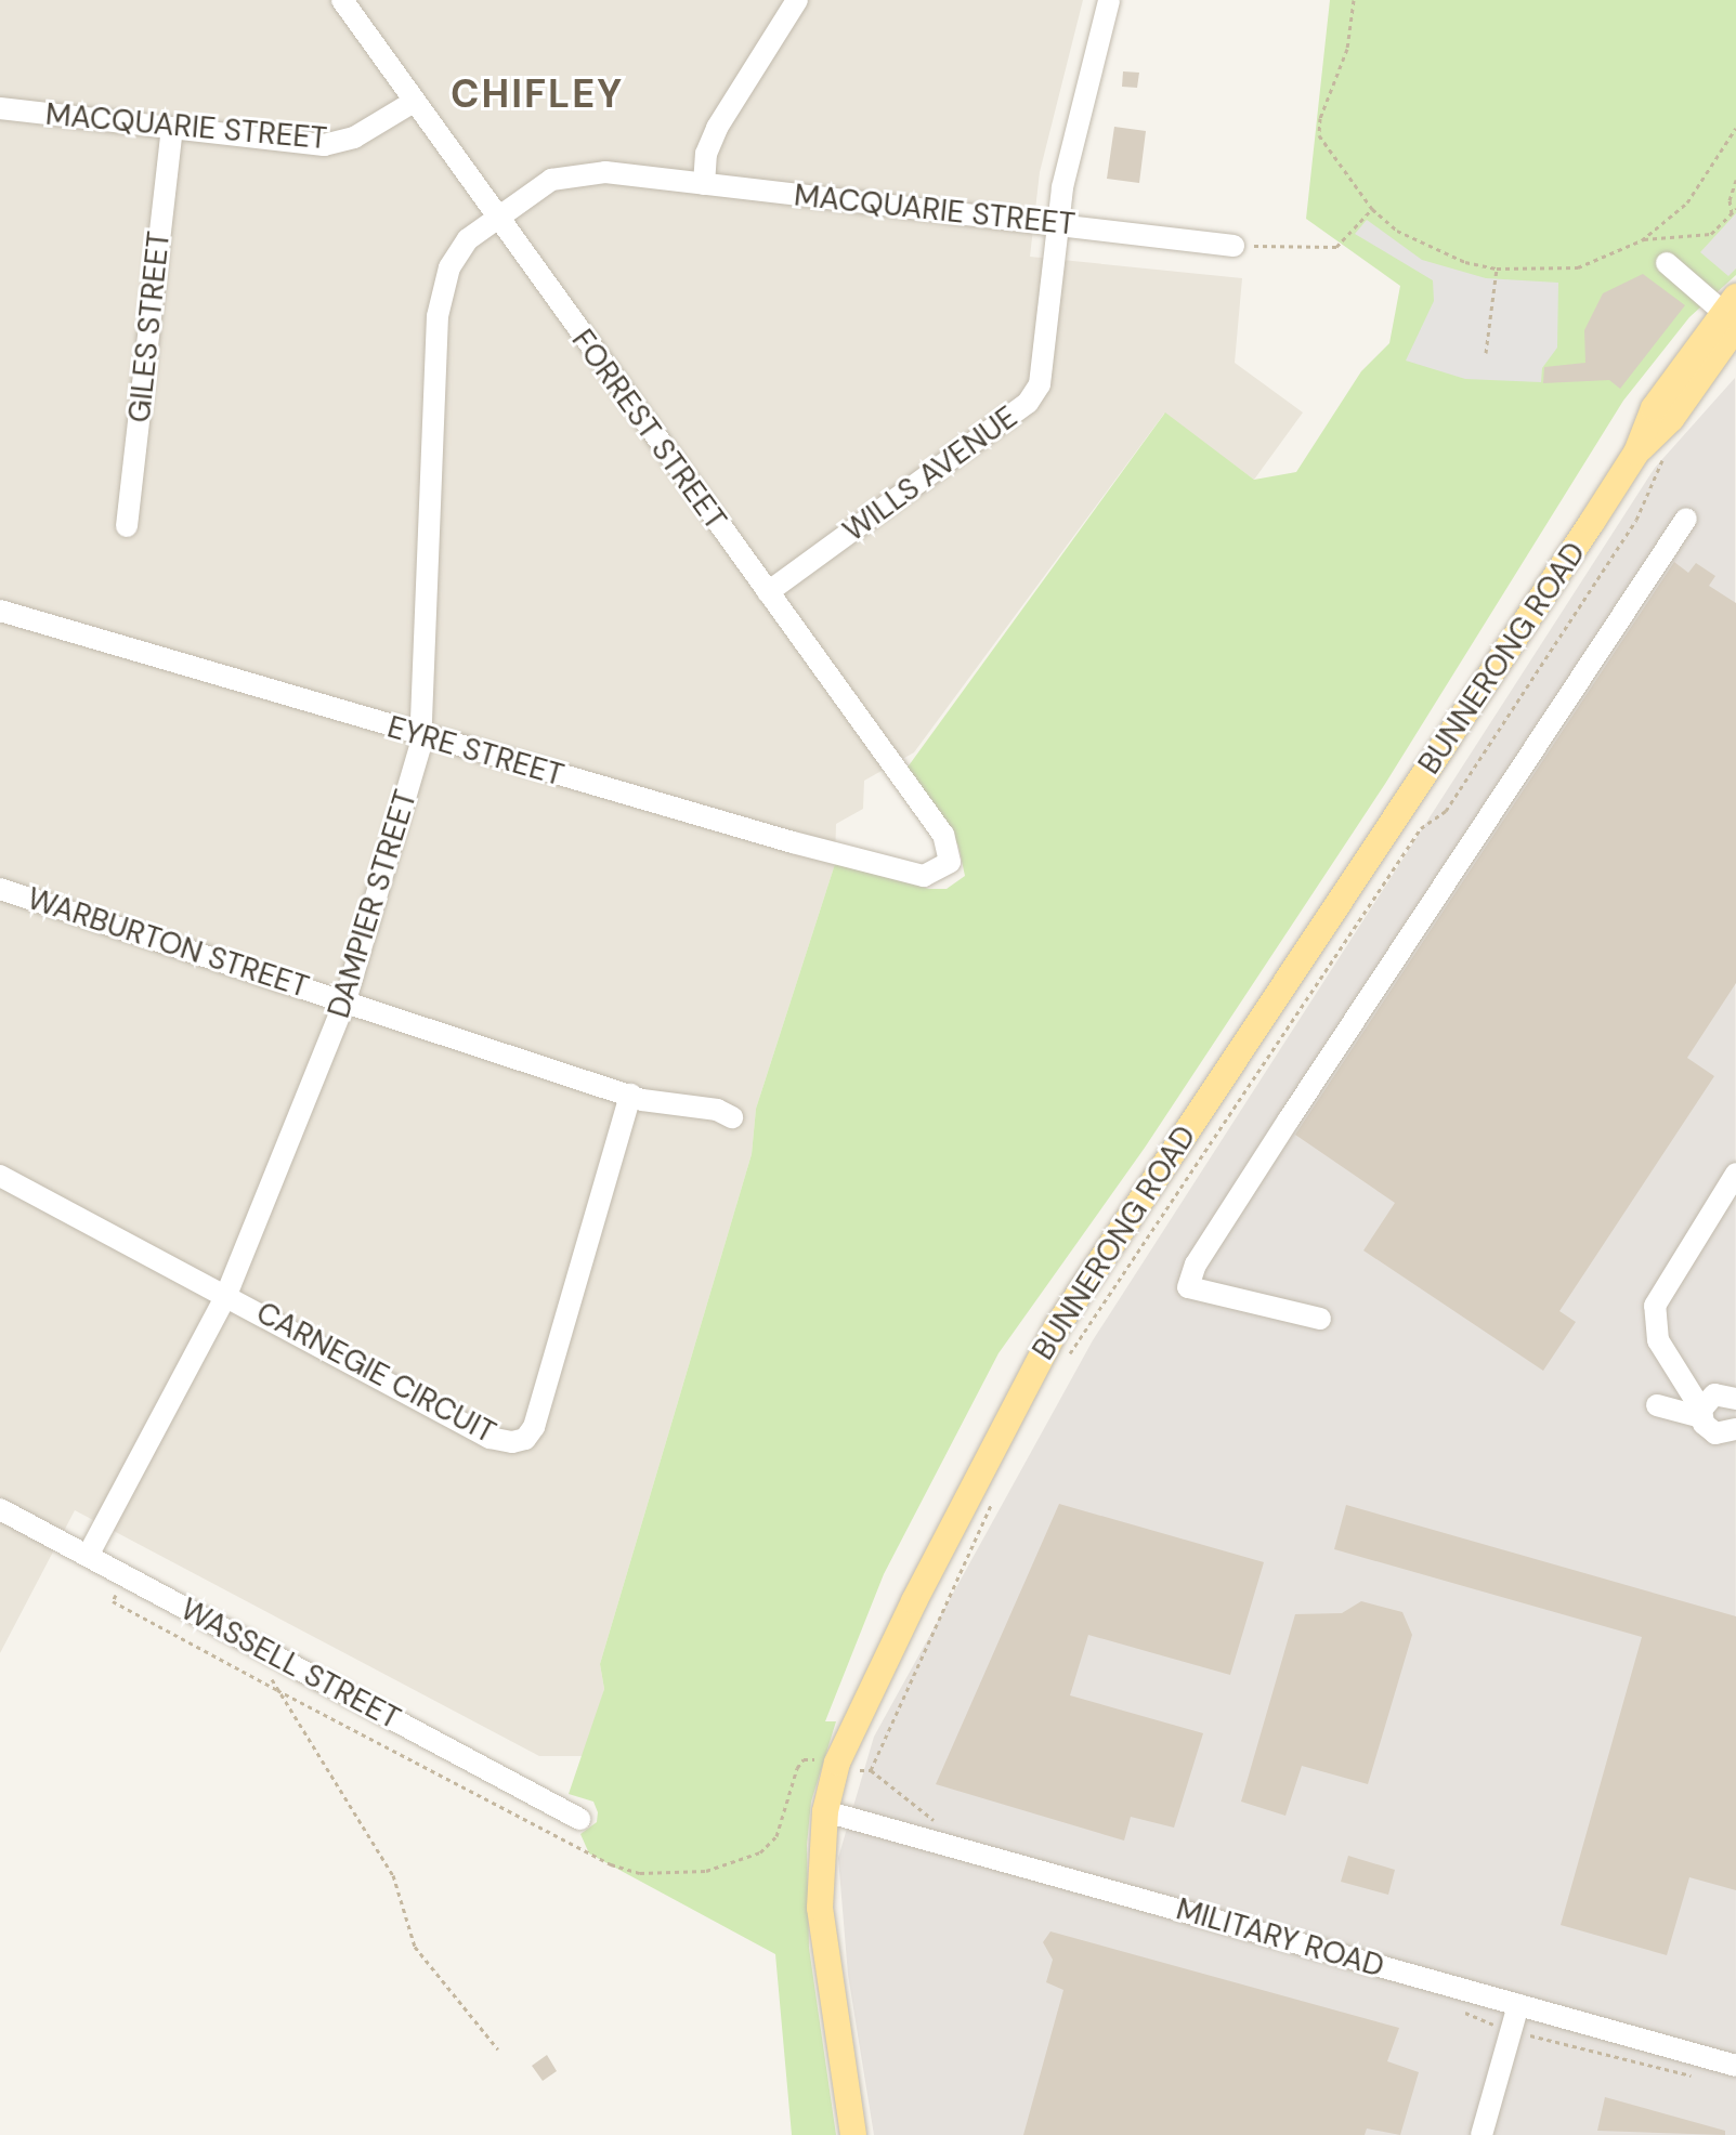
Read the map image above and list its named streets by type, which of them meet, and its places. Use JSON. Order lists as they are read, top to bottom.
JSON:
{
  "streets": {
    "main road": ["BUNNERONG ROAD"],
    "street": [
      "MACQUARIE STREET",
      "GILES STREET",
      "FORREST STREET",
      "WILLS AVENUE",
      "EYRE STREET",
      "DAMPIER STREET",
      "WARBURTON STREET",
      "CARNEGIE CIRCUIT",
      "WASSELL STREET",
      "MILITARY ROAD"
    ]
  },
  "crossings": [
    ["MACQUARIE STREET", "GILES STREET"],
    ["MACQUARIE STREET", "FORREST STREET"],
    ["MACQUARIE STREET", "WILLS AVENUE"],
    ["MACQUARIE STREET", "DAMPIER STREET"],
    ["FORREST STREET", "WILLS AVENUE"],
    ["FORREST STREET", "EYRE STREET"],
    ["FORREST STREET", "DAMPIER STREET"],
    ["BUNNERONG ROAD", "MILITARY ROAD"],
    ["EYRE STREET", "DAMPIER STREET"],
    ["DAMPIER STREET", "WARBURTON STREET"],
    ["DAMPIER STREET", "CARNEGIE CIRCUIT"],
    ["DAMPIER STREET", "WASSELL STREET"],
    ["WARBURTON STREET", "CARNEGIE CIRCUIT"]
  ],
  "districts": ["CHIFLEY"]
}
